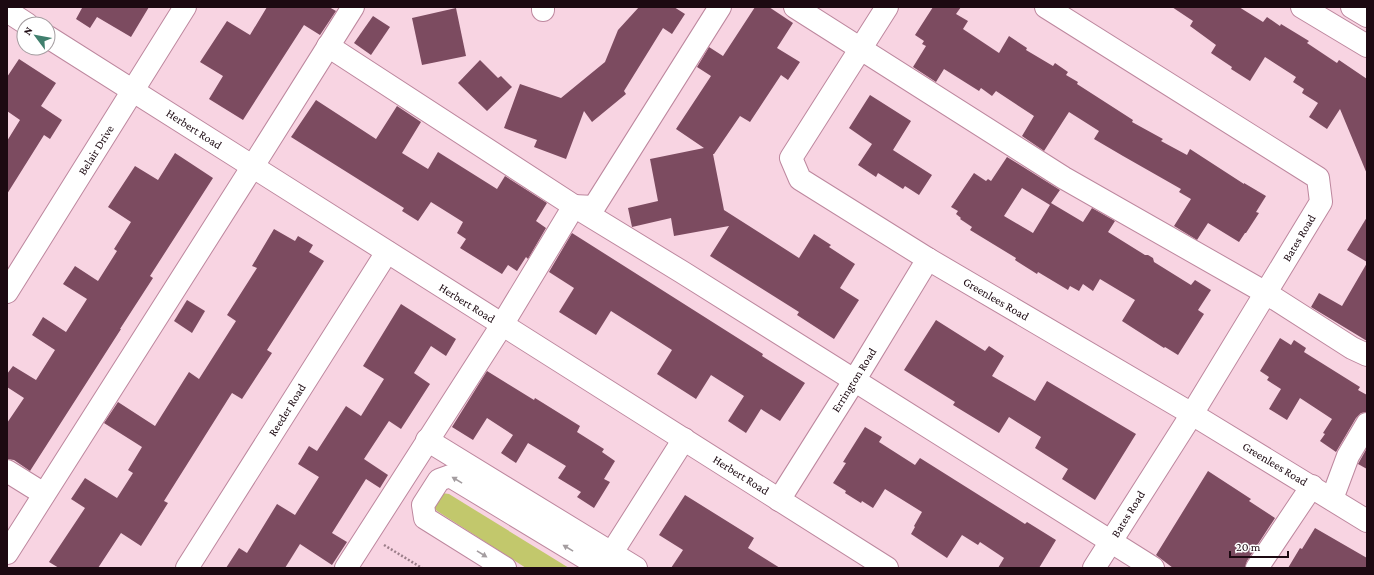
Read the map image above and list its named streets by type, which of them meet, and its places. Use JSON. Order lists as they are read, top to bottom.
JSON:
{
  "streets": {
    "street": [
      "Herbert Road",
      "Belair Drive",
      "Bates Road",
      "Greenlees Road",
      "Errington Road",
      "Reeder Road"
    ]
  },
  "crossings": [
    ["Herbert Road", "Belair Drive"],
    ["Herbert Road", "Errington Road"],
    ["Herbert Road", "Reeder Road"],
    ["Bates Road", "Greenlees Road"],
    ["Greenlees Road", "Errington Road"]
  ],
  "scale_bar": "20 m",
  "north": "top left"
}
